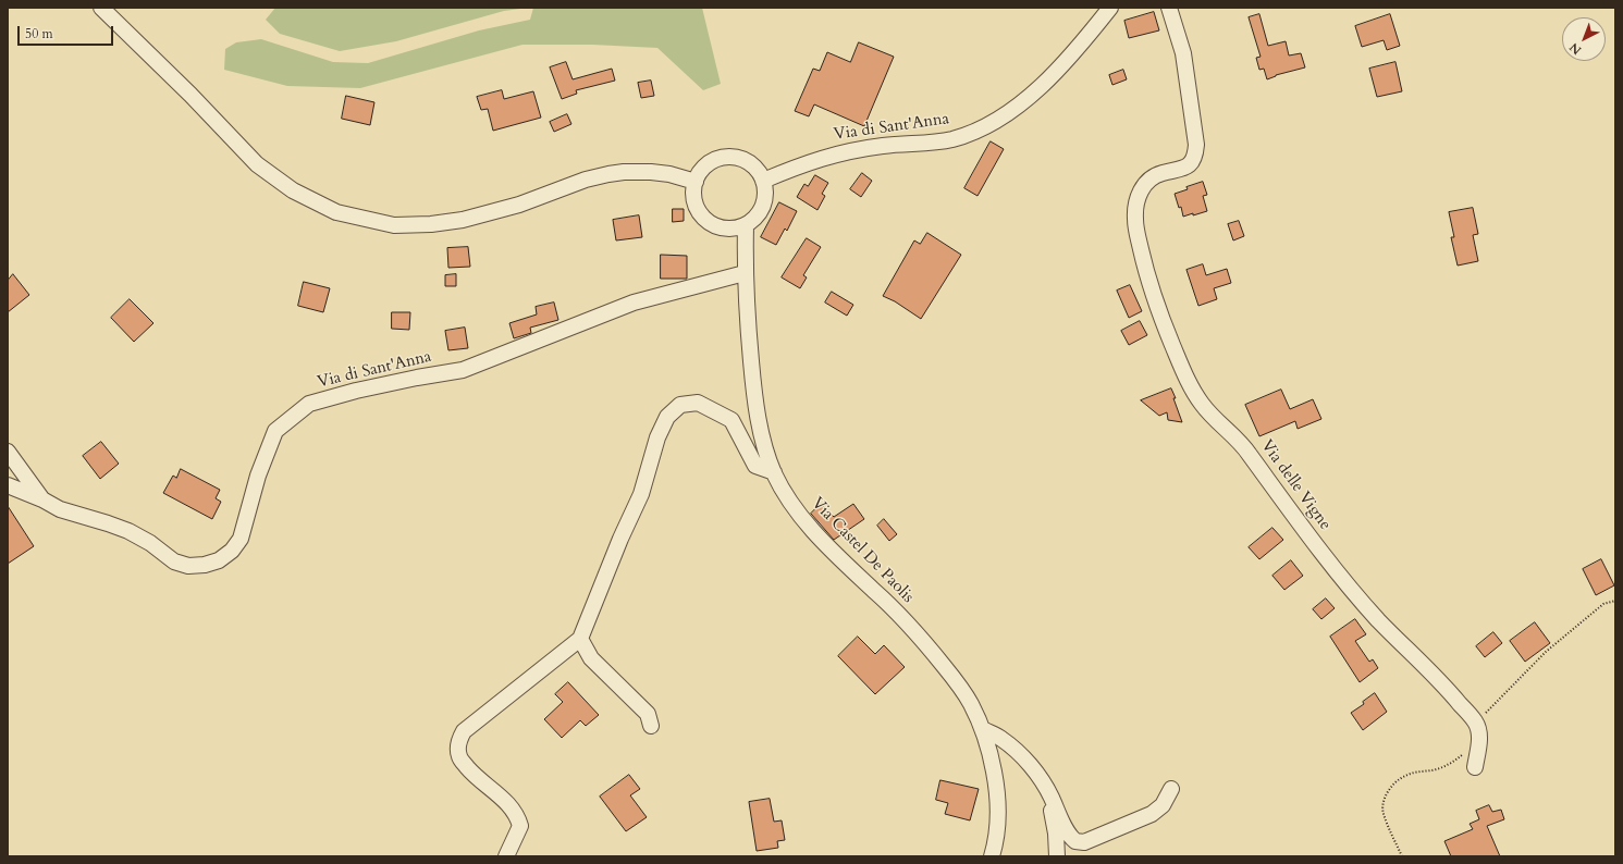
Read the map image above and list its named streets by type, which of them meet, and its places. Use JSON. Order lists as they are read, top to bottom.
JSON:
{
  "streets": {
    "street": ["Via di Sant'Anna", "Via delle Vigne", "Via Castel De Paolis"]
  },
  "crossings": [
    ["Via di Sant'Anna", "Via Castel De Paolis"]
  ],
  "scale_bar": "50 m",
  "north": "bottom left"
}
